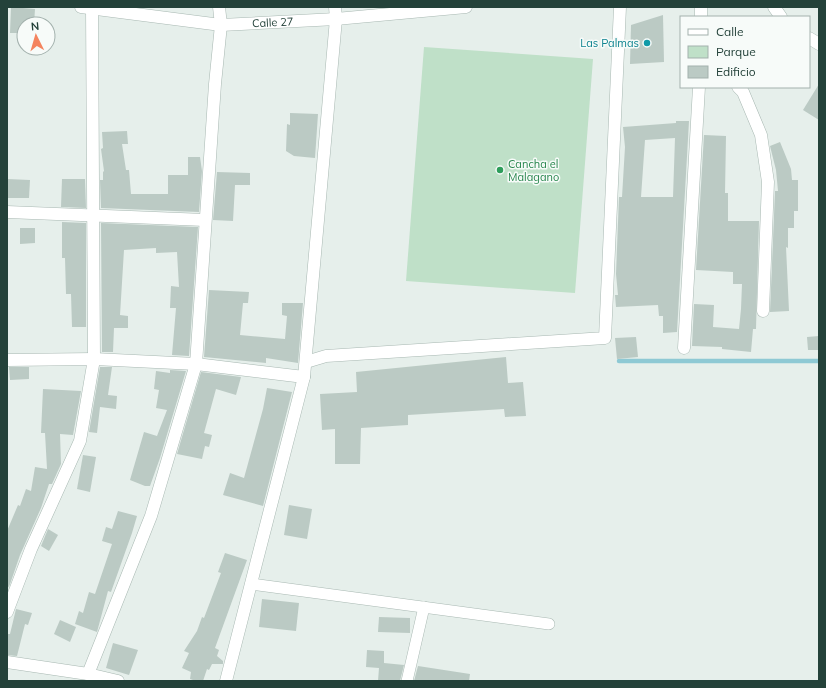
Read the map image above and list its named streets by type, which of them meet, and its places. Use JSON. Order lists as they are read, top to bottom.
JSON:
{
  "streets": {
    "street": ["Calle 27"]
  },
  "places": ["Las Palmas", "Cancha el Malagano"],
  "legend": ["Calle", "Parque", "Edificio"],
  "north": "top"
}
